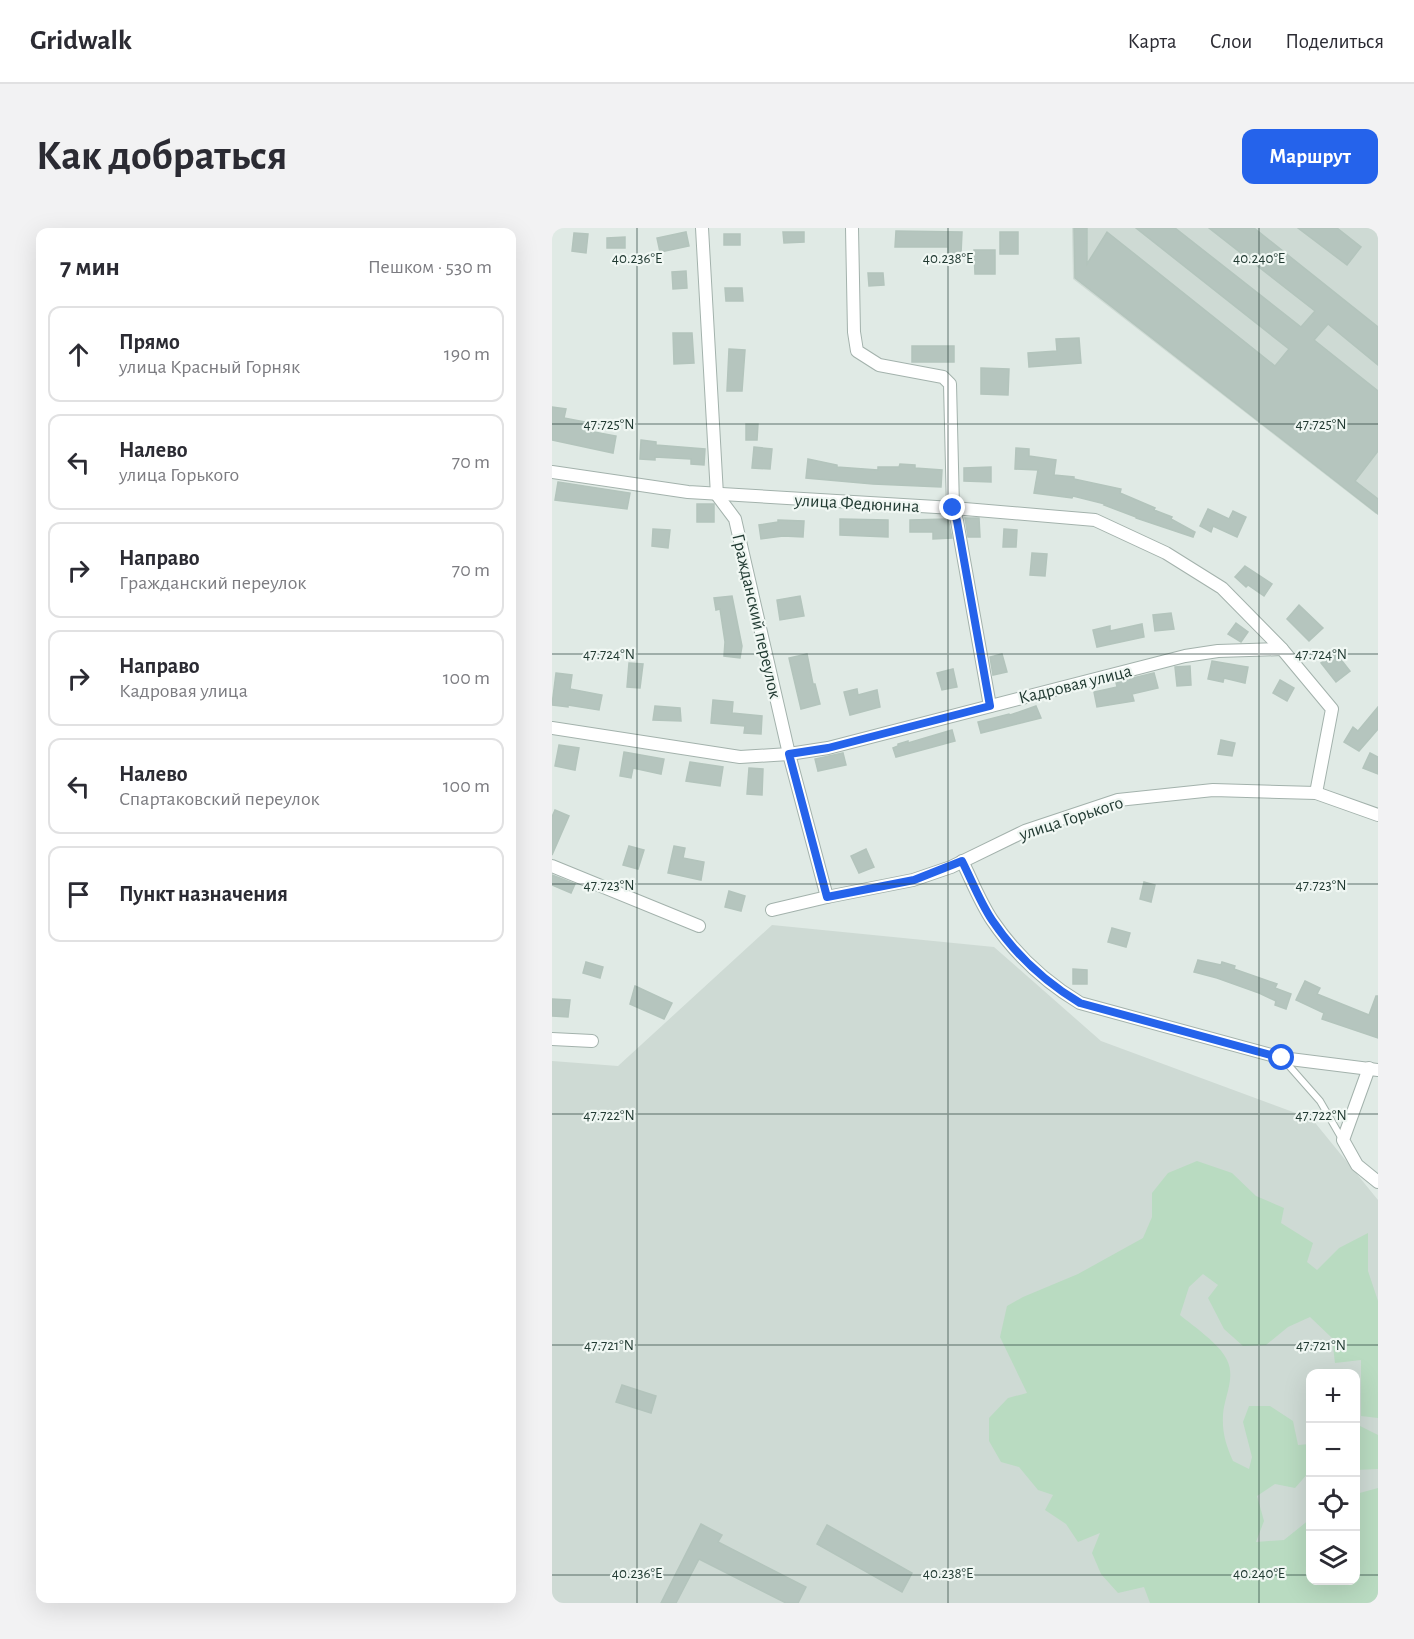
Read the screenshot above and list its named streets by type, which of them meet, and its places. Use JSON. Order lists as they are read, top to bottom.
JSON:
{
  "streets": {
    "street": [
      "улица Федюнина",
      "Гражданский переулок",
      "Кадровая улица",
      "улица Горького"
    ]
  },
  "crossings": [
    ["улица Федюнина", "Гражданский переулок"],
    ["улица Федюнина", "Кадровая улица"],
    ["улица Федюнина", "улица Горького"],
    ["Гражданский переулок", "Кадровая улица"],
    ["Гражданский переулок", "улица Горького"]
  ],
  "page": {
    "header": "Gridwalk",
    "nav": ["Карта", "Слои", "Поделиться"],
    "buttons": "Маршрут",
    "title": "Как добраться",
    "heading": ["7 мин", "Пешком · 530 m"],
    "list": [
      ["Прямо", "улица Красный Горняк", "190 m"],
      ["Налево", "улица Горького", "70 m"],
      ["Направо", "Гражданский переулок", "70 m"],
      ["Направо", "Кадровая улица", "100 m"],
      ["Налево", "Спартаковский переулок", "100 m"],
      "Пункт назначения"
    ],
    "map_buttons": ["+", "−"]
  },
  "coordinates": [
    "40.236°E",
    "40.238°E",
    "40.240°E",
    "47.725°N",
    "47.724°N",
    "47.723°N",
    "47.722°N",
    "47.721°N"
  ]
}
